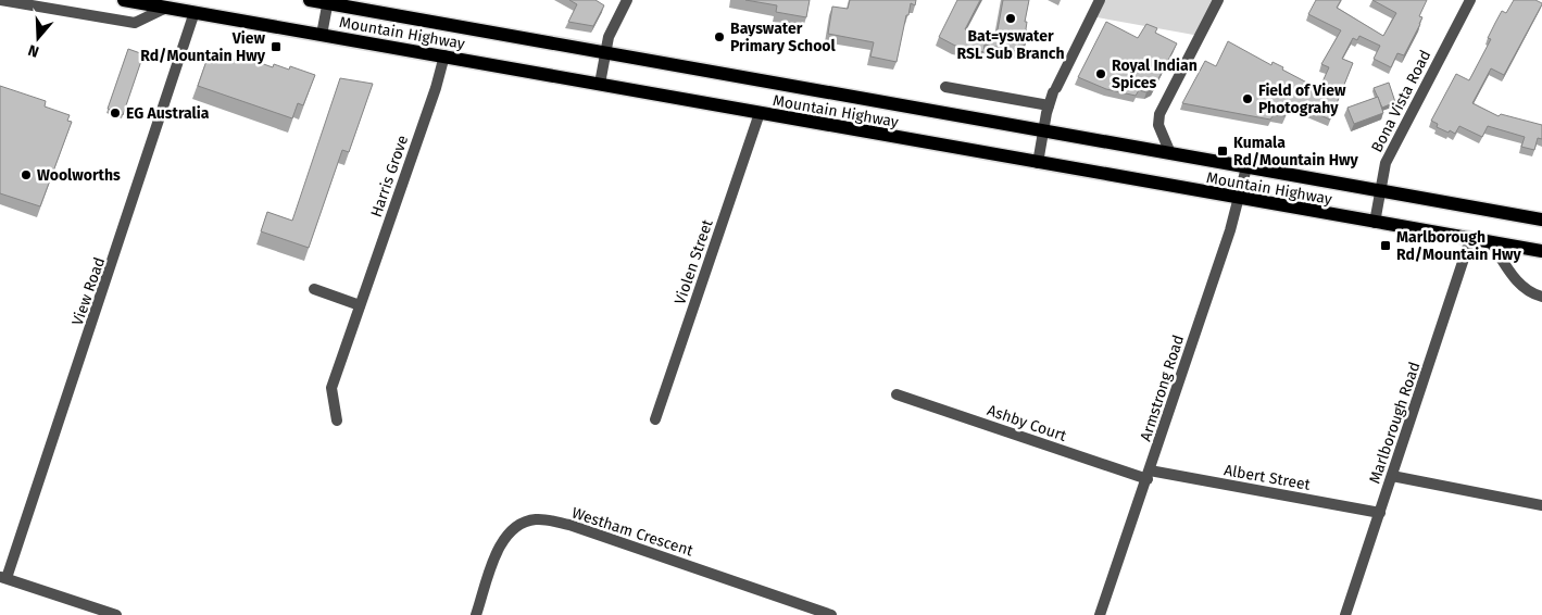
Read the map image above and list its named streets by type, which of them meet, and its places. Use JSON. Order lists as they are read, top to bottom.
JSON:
{
  "streets": {
    "main road": ["Mountain Highway"],
    "street": [
      "Bona Vista Road",
      "Harris Grove",
      "Violen Street",
      "View Road",
      "Armstrong Road",
      "Ashby Court",
      "Marlborough Road",
      "Albert Street",
      "Westham Crescent"
    ]
  },
  "crossings": [
    ["Mountain Highway", "Bona Vista Road"],
    ["Mountain Highway", "Harris Grove"],
    ["Mountain Highway", "Violen Street"],
    ["Mountain Highway", "View Road"],
    ["Mountain Highway", "Armstrong Road"],
    ["Mountain Highway", "Marlborough Road"],
    ["Armstrong Road", "Ashby Court"],
    ["Armstrong Road", "Albert Street"],
    ["Ashby Court", "Albert Street"],
    ["Marlborough Road", "Albert Street"]
  ],
  "places": {
    "other": [
      "Bat=yswater RSL Sub Branch",
      "Bayswater Primary School",
      "Royal Indian Spices",
      "Field of View Photograhy",
      "EG Australia",
      "Woolworths"
    ],
    "transit": ["View Rd/Mountain Hwy", "Kumala Rd/Mountain Hwy", "Marlborough Rd/Mountain Hwy"]
  },
  "north": "bottom"
}
